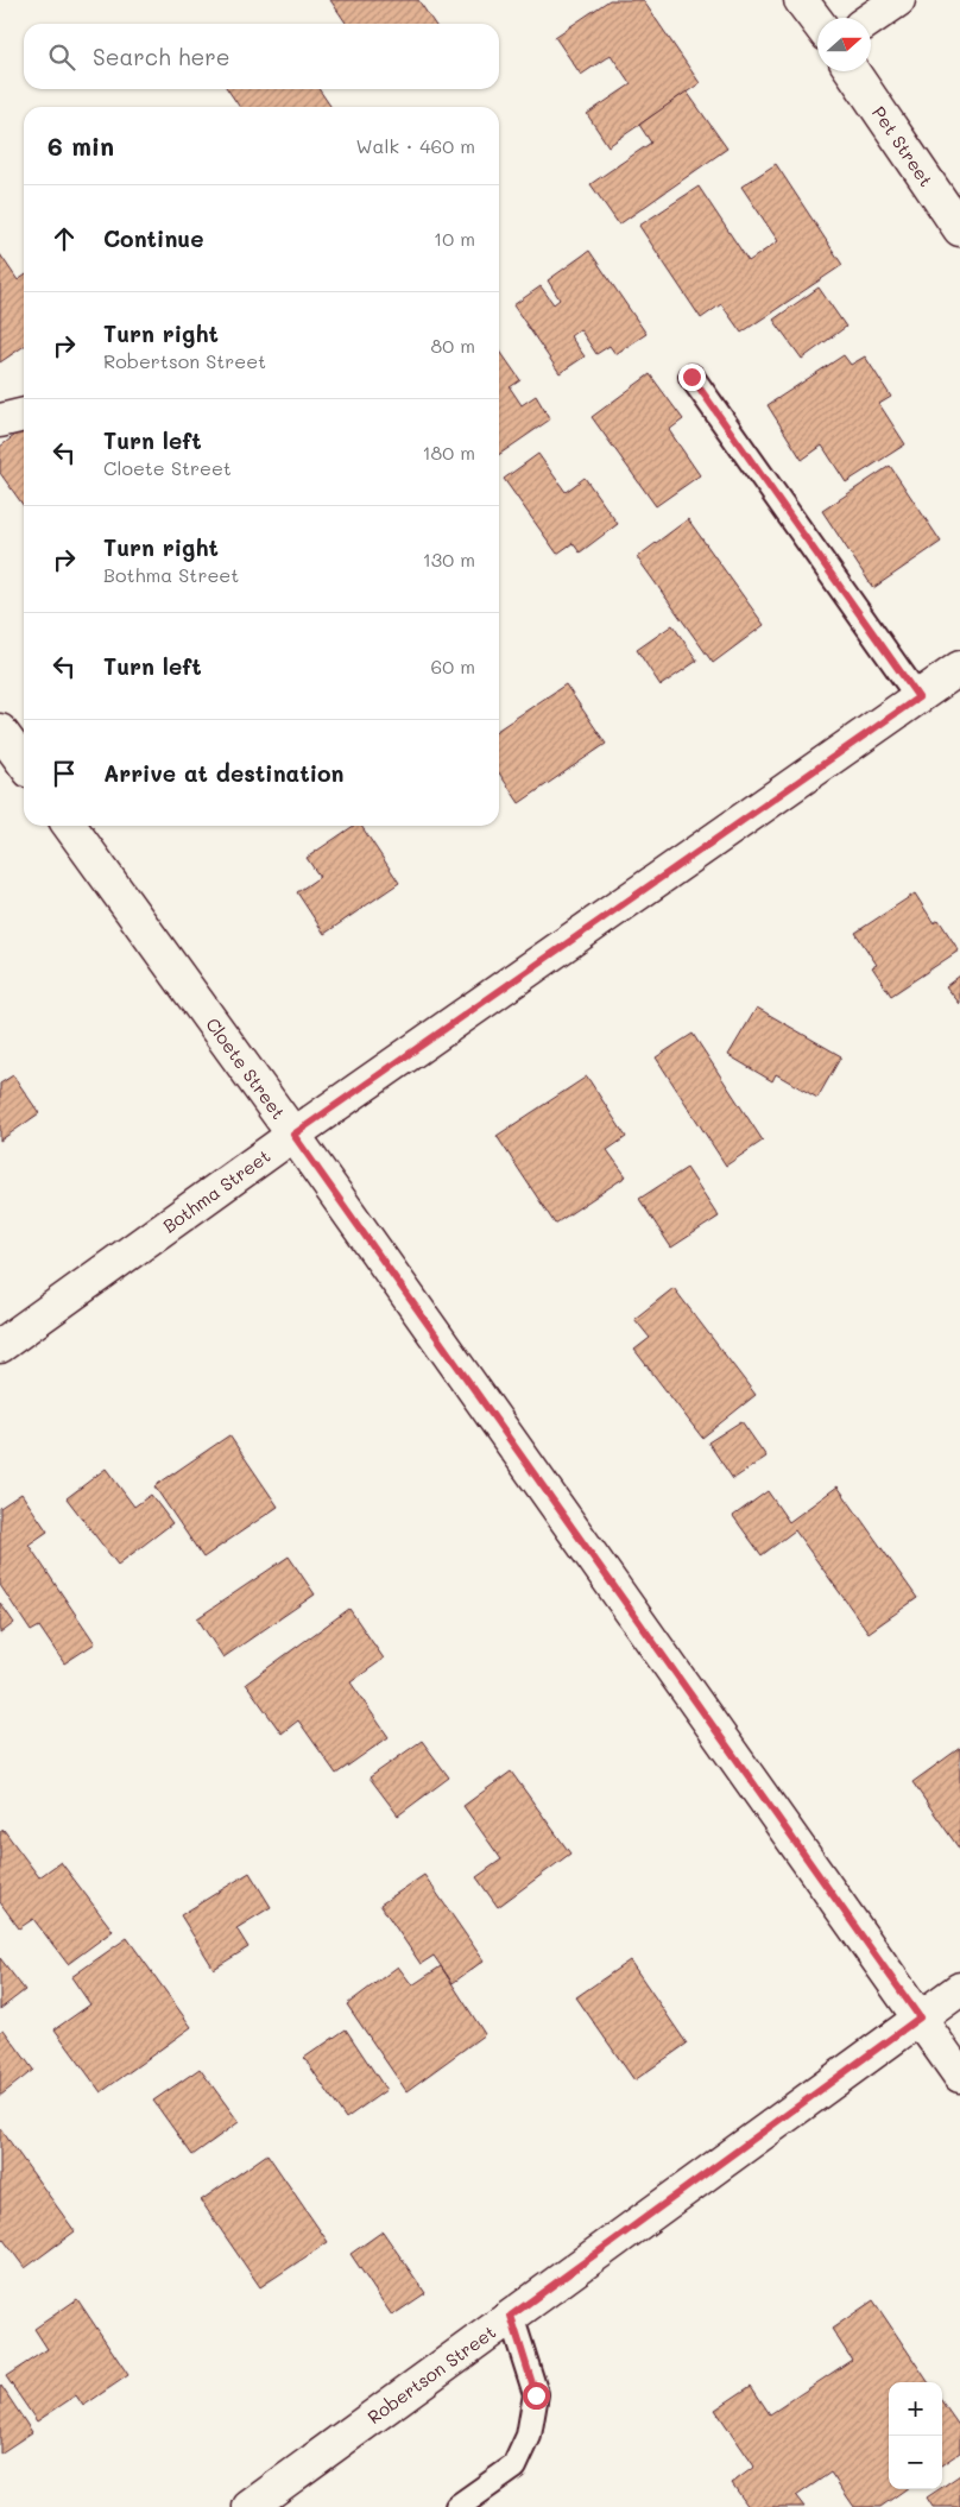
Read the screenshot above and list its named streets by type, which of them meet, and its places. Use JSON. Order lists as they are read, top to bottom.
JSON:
{
  "streets": {
    "street": [
      "Pet Street",
      "Cloete Street",
      "Bothma Street",
      "Robertson Street"
    ]
  },
  "crossings": [
    ["Cloete Street", "Bothma Street"],
    ["Cloete Street", "Robertson Street"]
  ],
  "north": "right",
  "page": {
    "search": "Search here",
    "heading": ["6 min", "Walk · 460 m"],
    "list": [
      ["Continue", "10 m"],
      ["Turn right", "Robertson Street", "80 m"],
      ["Turn left", "Cloete Street", "180 m"],
      ["Turn right", "Bothma Street", "130 m"],
      ["Turn left", "60 m"],
      "Arrive at destination"
    ],
    "map_buttons": ["+", "−"]
  }
}
